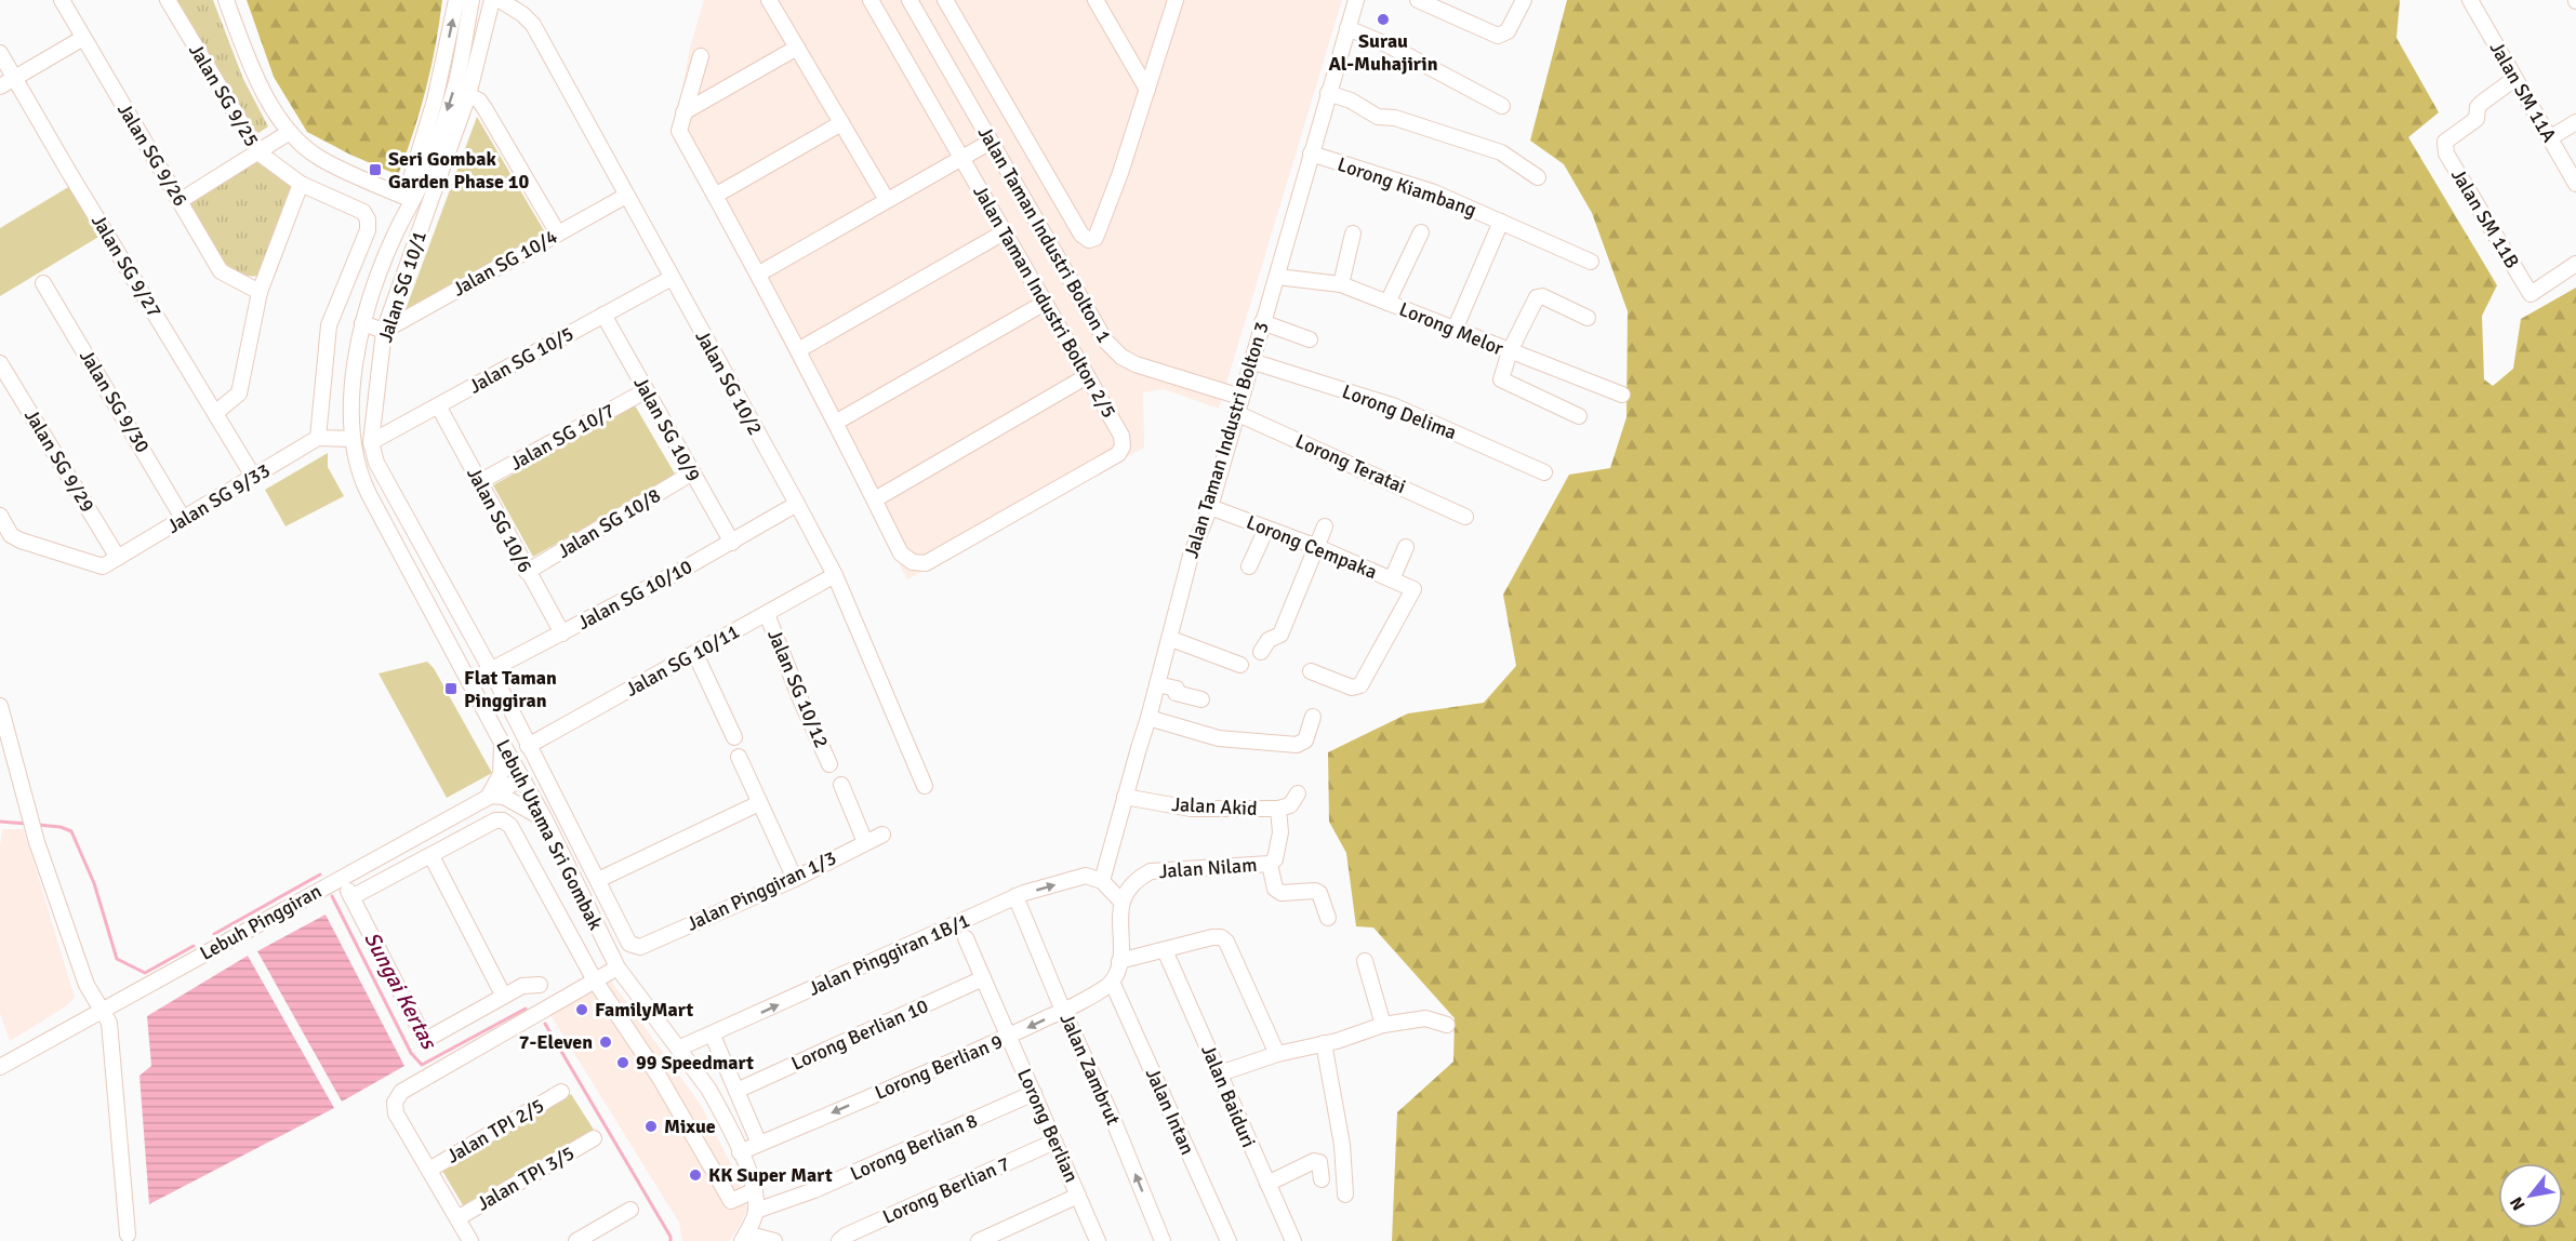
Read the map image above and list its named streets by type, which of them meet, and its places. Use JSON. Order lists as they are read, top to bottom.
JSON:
{
  "streets": {
    "street": [
      "Jalan SM 11A",
      "Jalan SG 9/25",
      "Jalan SG 9/26",
      "Lorong Kiambang",
      "Jalan SM 11B",
      "Jalan Taman Industri Bolton 1",
      "Jalan SG 10/4",
      "Jalan SG 9/27",
      "Jalan SG 10/1",
      "Jalan Taman Industri Bolton 2/5",
      "Lorong Melor",
      "Jalan SG 10/5",
      "Jalan SG 10/2",
      "Jalan SG 9/30",
      "Lorong Delima",
      "Jalan SG 10/9",
      "Jalan SG 10/7",
      "Jalan Taman Industri Bolton 3",
      "Jalan SG 9/29",
      "Lorong Teratai",
      "Jalan SG 9/33",
      "Jalan SG 10/6",
      "Jalan SG 10/8",
      "Lorong Cempaka",
      "Jalan SG 10/10",
      "Jalan SG 10/11",
      "Jalan SG 10/12",
      "Jalan Akid",
      "Lebuh Utama Sri Gombak",
      "Jalan Nilam",
      "Jalan Pinggiran 1/3",
      "Lebuh Pinggiran",
      "Jalan Pinggiran 1B/1",
      "Lorong Berlian 10",
      "Lorong Berlian 9",
      "Jalan Zambrut",
      "Jalan Baiduri",
      "Jalan Intan",
      "Lorong Berlian",
      "Jalan TPI 2/5",
      "Lorong Berlian 8",
      "Jalan TPI 3/5",
      "Lorong Berlian 7"
    ]
  },
  "crossings": [
    ["Jalan SM 11A", "Jalan SM 11B"],
    ["Jalan SG 9/25", "Jalan SG 9/33"],
    ["Lorong Kiambang", "Lorong Melor"],
    ["Lorong Kiambang", "Jalan Taman Industri Bolton 3"],
    ["Jalan Taman Industri Bolton 1", "Jalan Taman Industri Bolton 3"],
    ["Jalan SG 10/4", "Jalan SG 10/1"],
    ["Jalan SG 10/4", "Jalan SG 10/2"],
    ["Jalan SG 9/27", "Jalan SG 9/33"],
    ["Jalan SG 10/1", "Jalan SG 10/5"],
    ["Jalan SG 10/1", "Jalan SG 10/10"],
    ["Jalan SG 10/1", "Jalan SG 10/11"],
    ["Jalan SG 10/1", "Jalan Pinggiran 1/3"],
    ["Lorong Melor", "Jalan Taman Industri Bolton 3"],
    ["Jalan SG 10/5", "Jalan SG 10/2"],
    ["Jalan SG 10/5", "Jalan SG 10/9"],
    ["Jalan SG 10/5", "Jalan SG 10/6"],
    ["Jalan SG 10/2", "Jalan SG 10/10"],
    ["Jalan SG 10/2", "Jalan SG 10/11"],
    ["Jalan SG 9/30", "Jalan SG 9/33"],
    ["Lorong Delima", "Jalan Taman Industri Bolton 3"],
    ["Jalan SG 10/9", "Jalan SG 10/7"],
    ["Jalan SG 10/9", "Jalan SG 10/8"],
    ["Jalan SG 10/9", "Jalan SG 10/10"],
    ["Jalan SG 10/7", "Jalan SG 10/6"],
    ["Jalan Taman Industri Bolton 3", "Lorong Teratai"],
    ["Jalan Taman Industri Bolton 3", "Lorong Cempaka"],
    ["Jalan Taman Industri Bolton 3", "Jalan Akid"],
    ["Jalan Taman Industri Bolton 3", "Jalan Pinggiran 1B/1"],
    ["Jalan SG 9/29", "Jalan SG 9/33"],
    ["Jalan SG 10/6", "Jalan SG 10/8"],
    ["Jalan SG 10/6", "Jalan SG 10/10"],
    ["Jalan SG 10/10", "Lebuh Utama Sri Gombak"],
    ["Jalan SG 10/11", "Jalan SG 10/12"],
    ["Jalan Akid", "Jalan Nilam"],
    ["Lebuh Utama Sri Gombak", "Lebuh Pinggiran"],
    ["Lebuh Utama Sri Gombak", "Jalan Pinggiran 1B/1"],
    ["Lebuh Utama Sri Gombak", "Lorong Berlian 9"],
    ["Lebuh Utama Sri Gombak", "Lorong Berlian 8"],
    ["Jalan Pinggiran 1B/1", "Jalan Zambrut"],
    ["Lorong Berlian 10", "Lorong Berlian"],
    ["Lorong Berlian 9", "Jalan Zambrut"],
    ["Lorong Berlian 9", "Jalan Intan"],
    ["Lorong Berlian 9", "Lorong Berlian"],
    ["Lorong Berlian", "Lorong Berlian 8"],
    ["Lorong Berlian", "Lorong Berlian 7"]
  ],
  "one_way": ["Jalan Pinggiran 1B/1", "Lorong Berlian 9", "Jalan Zambrut"],
  "water": ["Sungai Kertas"],
  "places": {
    "other": [
      "Surau Al-Muhajirin",
      "FamilyMart",
      "7-Eleven",
      "99 Speedmart",
      "Mixue",
      "KK Super Mart"
    ],
    "transit": ["Seri Gombak Garden Phase 10", "Flat Taman Pinggiran"]
  },
  "north": "bottom left"
}
